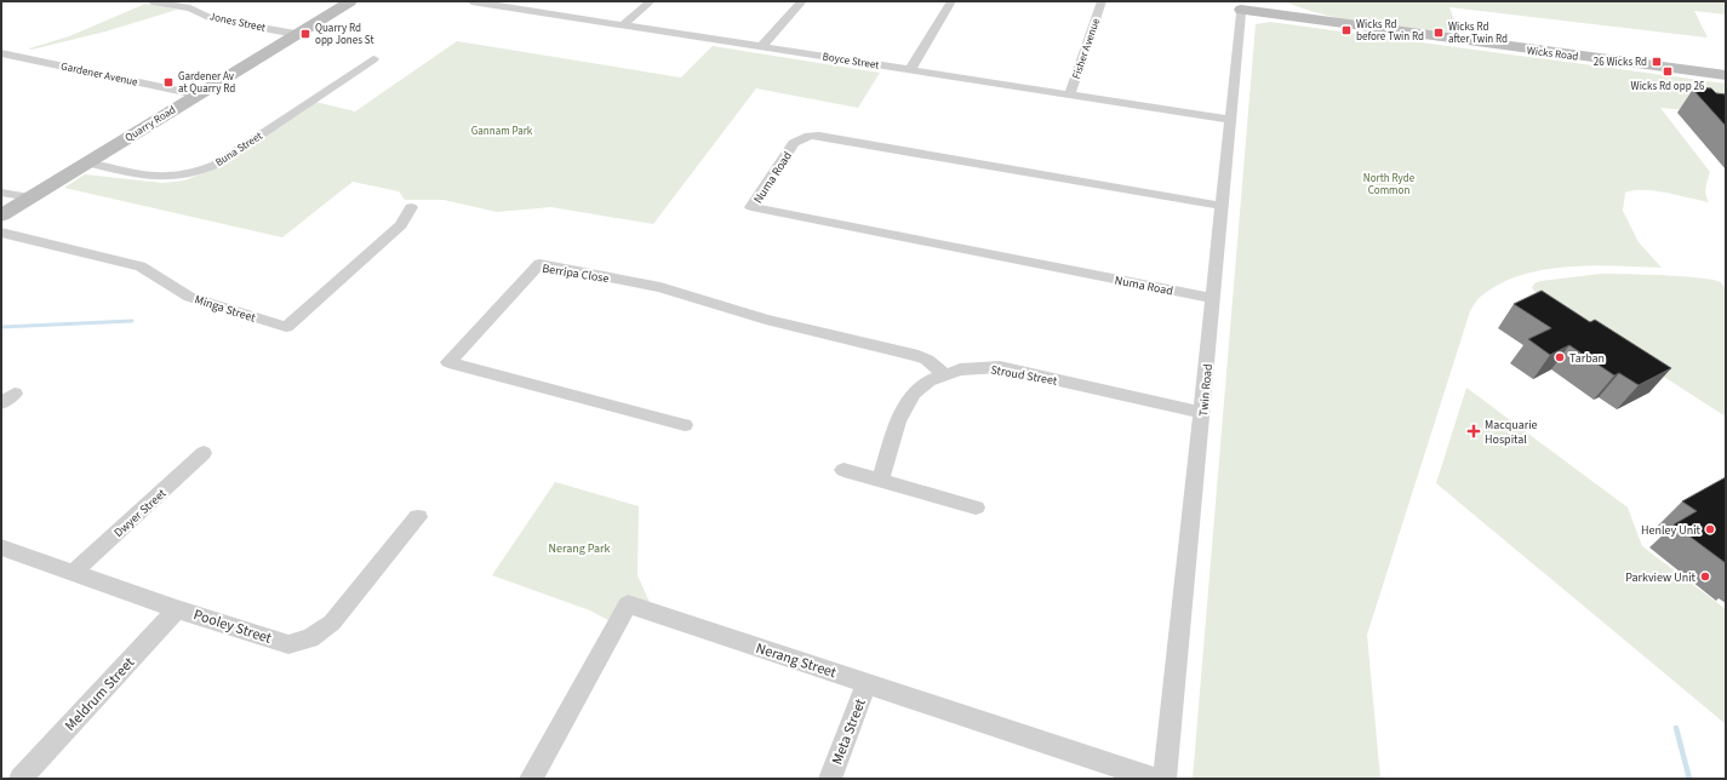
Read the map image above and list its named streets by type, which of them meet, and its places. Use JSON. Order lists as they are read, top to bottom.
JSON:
{
  "streets": {
    "main road": ["Wicks Road", "Quarry Road"],
    "street": [
      "Jones Street",
      "Fisher Avenue",
      "Boyce Street",
      "Gardener Avenue",
      "Buna Street",
      "Numa Road",
      "Berripa Close",
      "Minga Street",
      "Stroud Street",
      "Twin Road",
      "Dwyer Street",
      "Pooley Street",
      "Nerang Street",
      "Meldrum Street",
      "Meta Street"
    ]
  },
  "crossings": [
    ["Jones Street", "Quarry Road"],
    ["Fisher Avenue", "Boyce Street"],
    ["Wicks Road", "Twin Road"],
    ["Boyce Street", "Twin Road"],
    ["Gardener Avenue", "Quarry Road"],
    ["Quarry Road", "Buna Street"],
    ["Numa Road", "Twin Road"],
    ["Berripa Close", "Stroud Street"],
    ["Stroud Street", "Twin Road"],
    ["Dwyer Street", "Pooley Street"],
    ["Pooley Street", "Meldrum Street"],
    ["Nerang Street", "Meta Street"]
  ],
  "parks": ["Gannam Park", "North Ryde Common", "Nerang Park"],
  "places": {
    "transit": [
      "Wicks Rd before Twin Rd",
      "Wicks Rd after Twin Rd",
      "Quarry Rd opp Jones St",
      "26 Wicks Rd",
      "Wicks Rd opp 26",
      "Gardener Av at Quarry Rd"
    ],
    "other": ["Tarban", "Henley Unit", "Parkview Unit"],
    "health": ["Macquarie Hospital"]
  }
}
